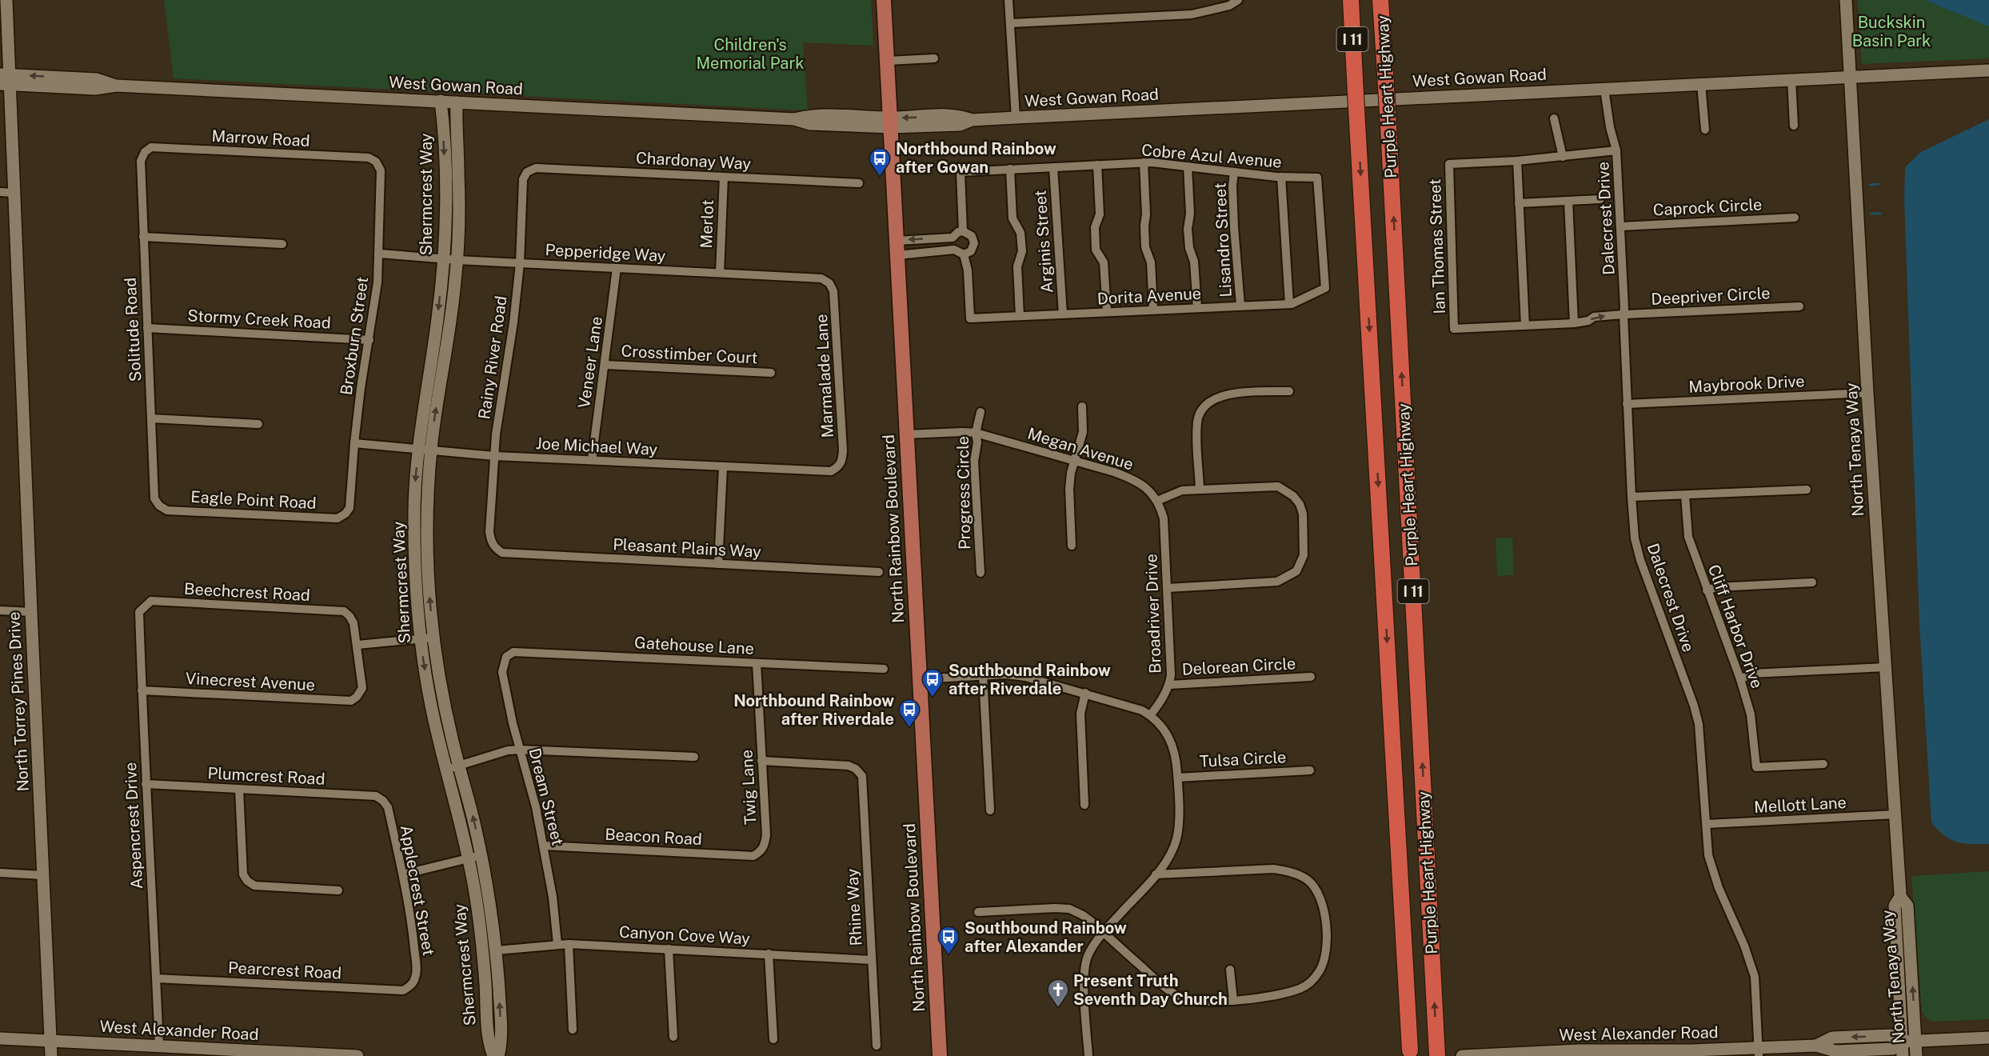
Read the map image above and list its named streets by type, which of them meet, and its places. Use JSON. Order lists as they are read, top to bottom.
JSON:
{
  "streets": {
    "highway": ["I 11", "Purple Heart Highway"],
    "main road": ["North Rainbow Boulevard"],
    "street": [
      "West Gowan Road",
      "Marrow Road",
      "Cobre Azul Avenue",
      "Chardonay Way",
      "Shermcrest Way",
      "Caprock Circle",
      "Dalecrest Drive",
      "Merlot",
      "Lisandro Street",
      "Arginis Street",
      "Ian Thomas Street",
      "Pepperidge Way",
      "Dorita Avenue",
      "Deepriver Circle",
      "Stormy Creek Road",
      "Solitude Road",
      "Broxburn Street",
      "Crosstimber Court",
      "Rainy River Road",
      "Veneer Lane",
      "Marmalade Lane",
      "Maybrook Drive",
      "Joe Michael Way",
      "Megan Avenue",
      "North Tenaya Way",
      "Progress Circle",
      "Eagle Point Road",
      "Pleasant Plains Way",
      "Beechcrest Road",
      "Broadriver Drive",
      "Cliff Harbor Drive",
      "Gatehouse Lane",
      "Delorean Circle",
      "Vinecrest Avenue",
      "North Torrey Pines Drive",
      "Tulsa Circle",
      "Plumcrest Road",
      "Twig Lane",
      "Dream Street",
      "Mellott Lane",
      "Aspencrest Drive",
      "Beacon Road",
      "Applecrest Street",
      "Rhine Way",
      "Canyon Cove Way",
      "Pearcrest Road",
      "West Alexander Road"
    ]
  },
  "crossings": [
    ["West Gowan Road", "Shermcrest Way"],
    ["West Gowan Road", "Dalecrest Drive"],
    ["West Gowan Road", "North Tenaya Way"],
    ["West Gowan Road", "North Rainbow Boulevard"],
    ["West Gowan Road", "North Torrey Pines Drive"],
    ["Marrow Road", "Solitude Road"],
    ["Marrow Road", "Broxburn Street"],
    ["Cobre Azul Avenue", "Lisandro Street"],
    ["Cobre Azul Avenue", "Arginis Street"],
    ["Cobre Azul Avenue", "Dorita Avenue"],
    ["Chardonay Way", "Merlot"],
    ["Chardonay Way", "Rainy River Road"],
    ["Shermcrest Way", "Pepperidge Way"],
    ["Shermcrest Way", "Joe Michael Way"],
    ["Shermcrest Way", "Canyon Cove Way"],
    ["Caprock Circle", "Dalecrest Drive"],
    ["Dalecrest Drive", "Deepriver Circle"],
    ["Dalecrest Drive", "Maybrook Drive"],
    ["Dalecrest Drive", "Mellott Lane"],
    ["Dalecrest Drive", "West Alexander Road"],
    ["Merlot", "Pepperidge Way"],
    ["Lisandro Street", "Dorita Avenue"],
    ["Arginis Street", "Dorita Avenue"],
    ["Ian Thomas Street", "Deepriver Circle"],
    ["Pepperidge Way", "Broxburn Street"],
    ["Pepperidge Way", "Rainy River Road"],
    ["Pepperidge Way", "Veneer Lane"],
    ["Pepperidge Way", "Marmalade Lane"],
    ["Stormy Creek Road", "Solitude Road"],
    ["Stormy Creek Road", "Broxburn Street"],
    ["Solitude Road", "Eagle Point Road"],
    ["Broxburn Street", "Joe Michael Way"],
    ["Broxburn Street", "Eagle Point Road"],
    ["Crosstimber Court", "Veneer Lane"],
    ["Rainy River Road", "Joe Michael Way"],
    ["Rainy River Road", "Pleasant Plains Way"],
    ["Veneer Lane", "Joe Michael Way"],
    ["Marmalade Lane", "Joe Michael Way"],
    ["Maybrook Drive", "North Tenaya Way"],
    ["Megan Avenue", "Progress Circle"],
    ["Megan Avenue", "North Rainbow Boulevard"],
    ["Megan Avenue", "Broadriver Drive"],
    ["North Tenaya Way", "Mellott Lane"],
    ["North Tenaya Way", "West Alexander Road"],
    ["Beechcrest Road", "Vinecrest Avenue"],
    ["Beechcrest Road", "Aspencrest Drive"],
    ["Broadriver Drive", "Delorean Circle"],
    ["Gatehouse Lane", "Twig Lane"],
    ["Gatehouse Lane", "Dream Street"],
    ["Vinecrest Avenue", "Aspencrest Drive"],
    ["North Torrey Pines Drive", "West Alexander Road"],
    ["Plumcrest Road", "Aspencrest Drive"],
    ["Plumcrest Road", "Applecrest Street"],
    ["Twig Lane", "Beacon Road"],
    ["Twig Lane", "Rhine Way"],
    ["Dream Street", "Beacon Road"],
    ["Dream Street", "Canyon Cove Way"],
    ["Aspencrest Drive", "Pearcrest Road"],
    ["Aspencrest Drive", "West Alexander Road"],
    ["Applecrest Street", "Pearcrest Road"],
    ["Rhine Way", "Canyon Cove Way"]
  ],
  "parks": ["Buckskin Basin Park", "Children's Memorial Park"],
  "places": {
    "bus stop": [
      "Northbound Rainbow after Gowan",
      "Southbound Rainbow after Riverdale",
      "Northbound Rainbow after Riverdale",
      "Southbound Rainbow after Alexander"
    ],
    "church": ["Present Truth Seventh Day Church"]
  }
}
